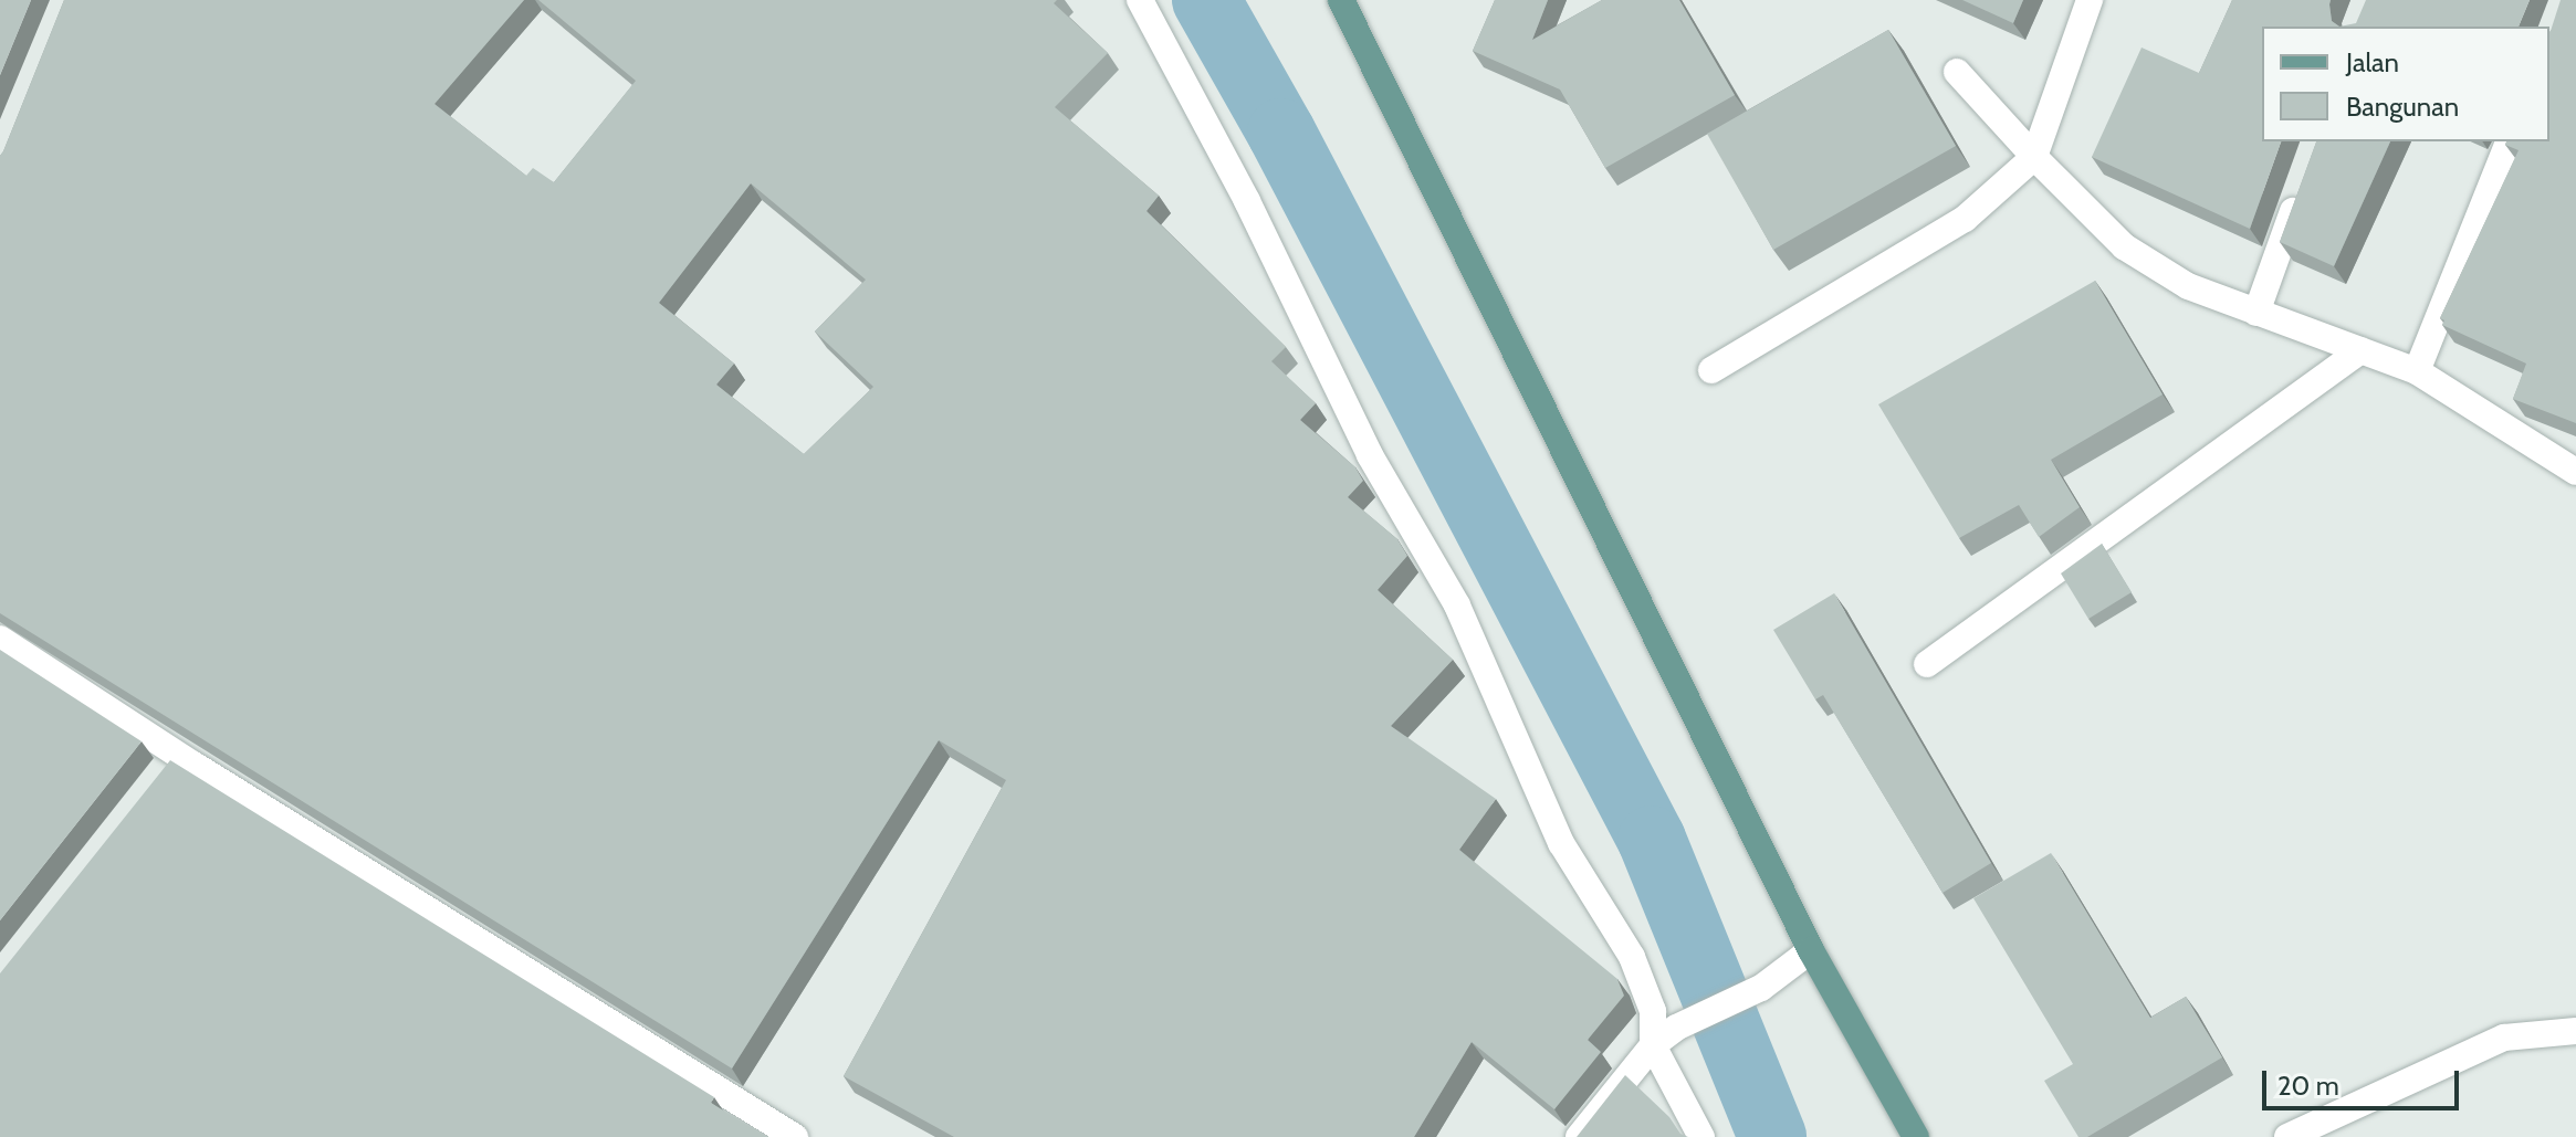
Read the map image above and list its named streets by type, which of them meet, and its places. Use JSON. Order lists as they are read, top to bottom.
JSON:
{
  "legend": ["Jalan", "Bangunan"],
  "scale_bar": "20 m"
}
